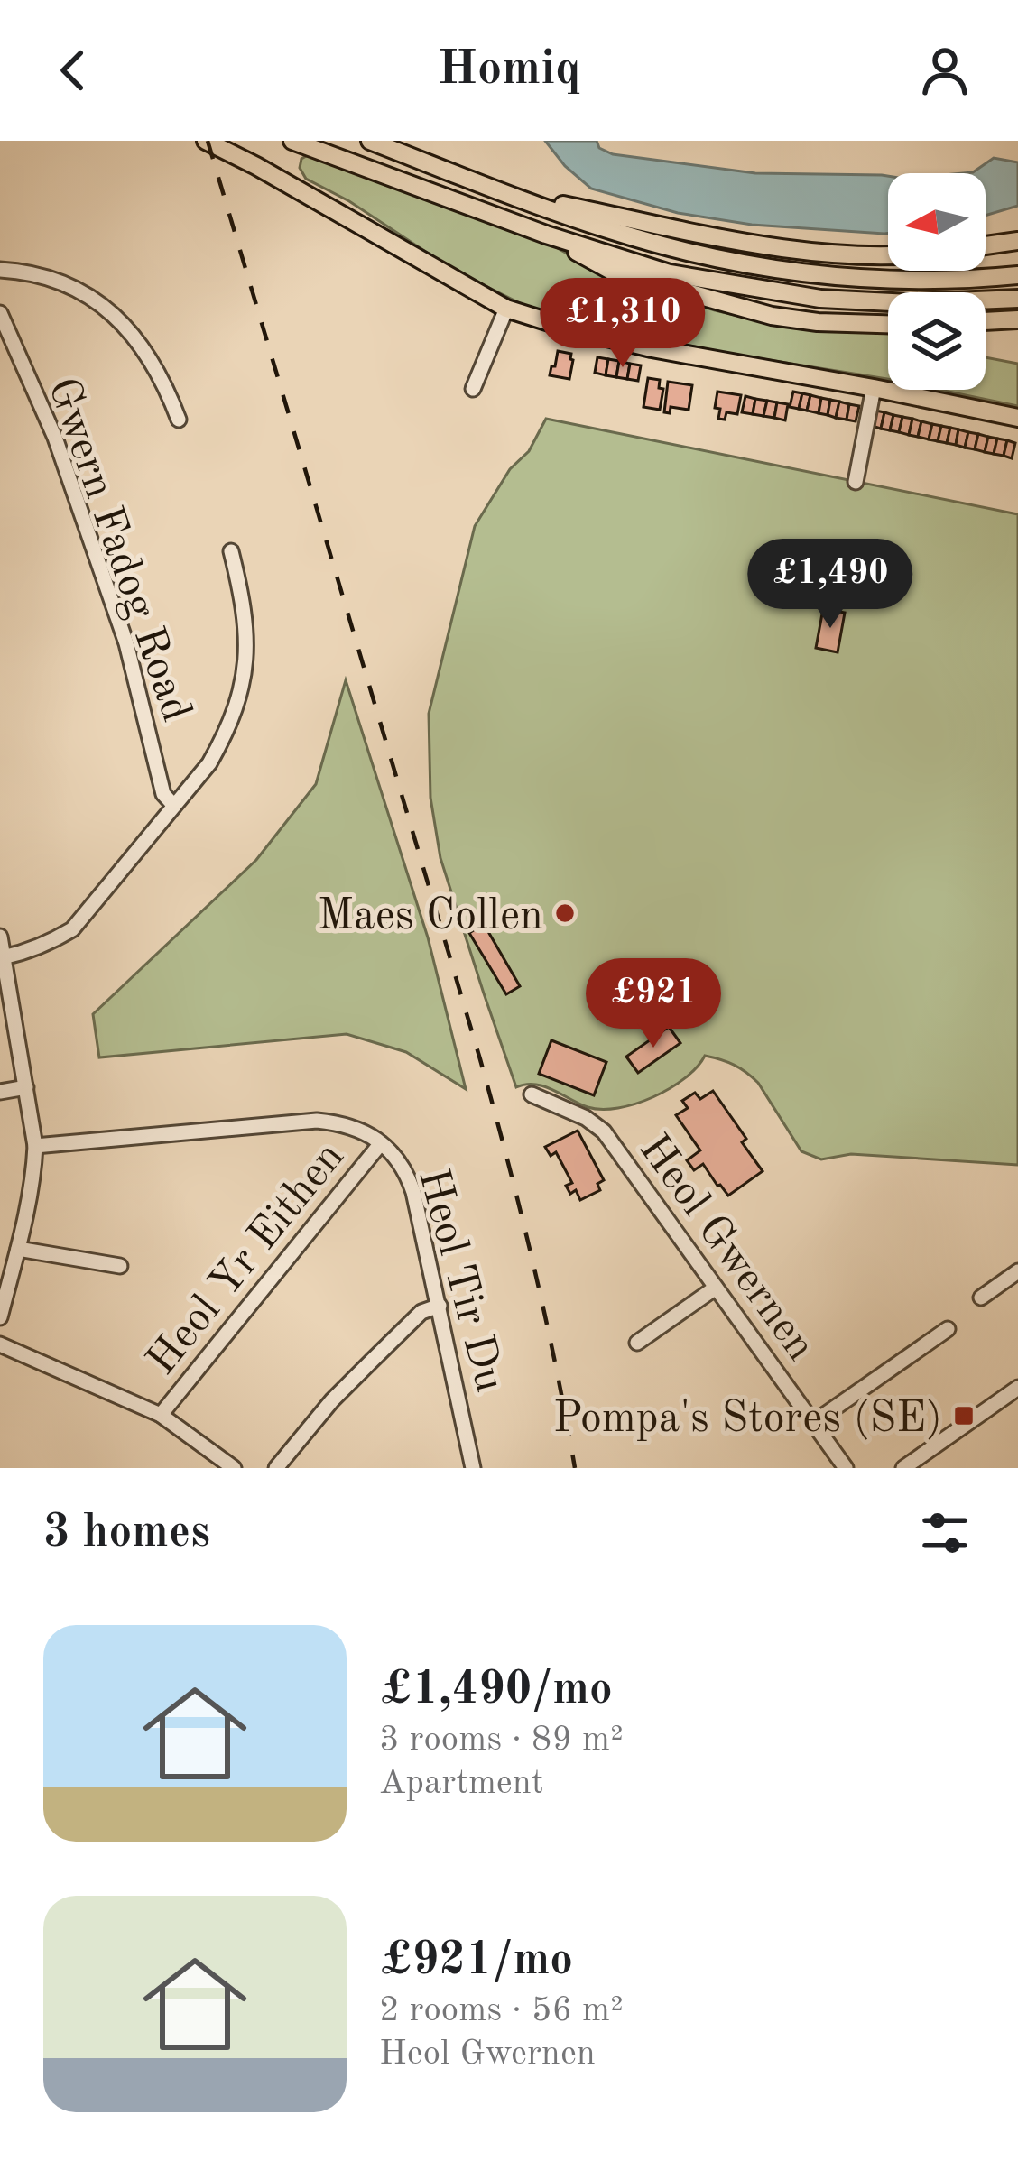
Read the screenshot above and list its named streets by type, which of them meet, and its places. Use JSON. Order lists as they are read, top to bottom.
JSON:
{
  "streets": {
    "street": [
      "Gwern Fadog Road",
      "Heol Gwernen",
      "Heol Yr Eithen",
      "Heol Tir Du"
    ]
  },
  "crossings": [
    ["Heol Yr Eithen", "Heol Tir Du"]
  ],
  "places": {
    "other": ["Maes Collen"],
    "transit": ["Pompa's Stores (SE)"]
  },
  "north": "left",
  "page": {
    "header": "Homiq",
    "price": ["£1,310", "£1,490", "£921"],
    "heading": "3 homes",
    "list": [
      {
        "name": "£1,490/mo",
        "note": "3 rooms · 89 m² · Apartment"
      },
      {
        "name": "£921/mo",
        "note": "2 rooms · 56 m² · Heol Gwernen"
      }
    ]
  }
}
